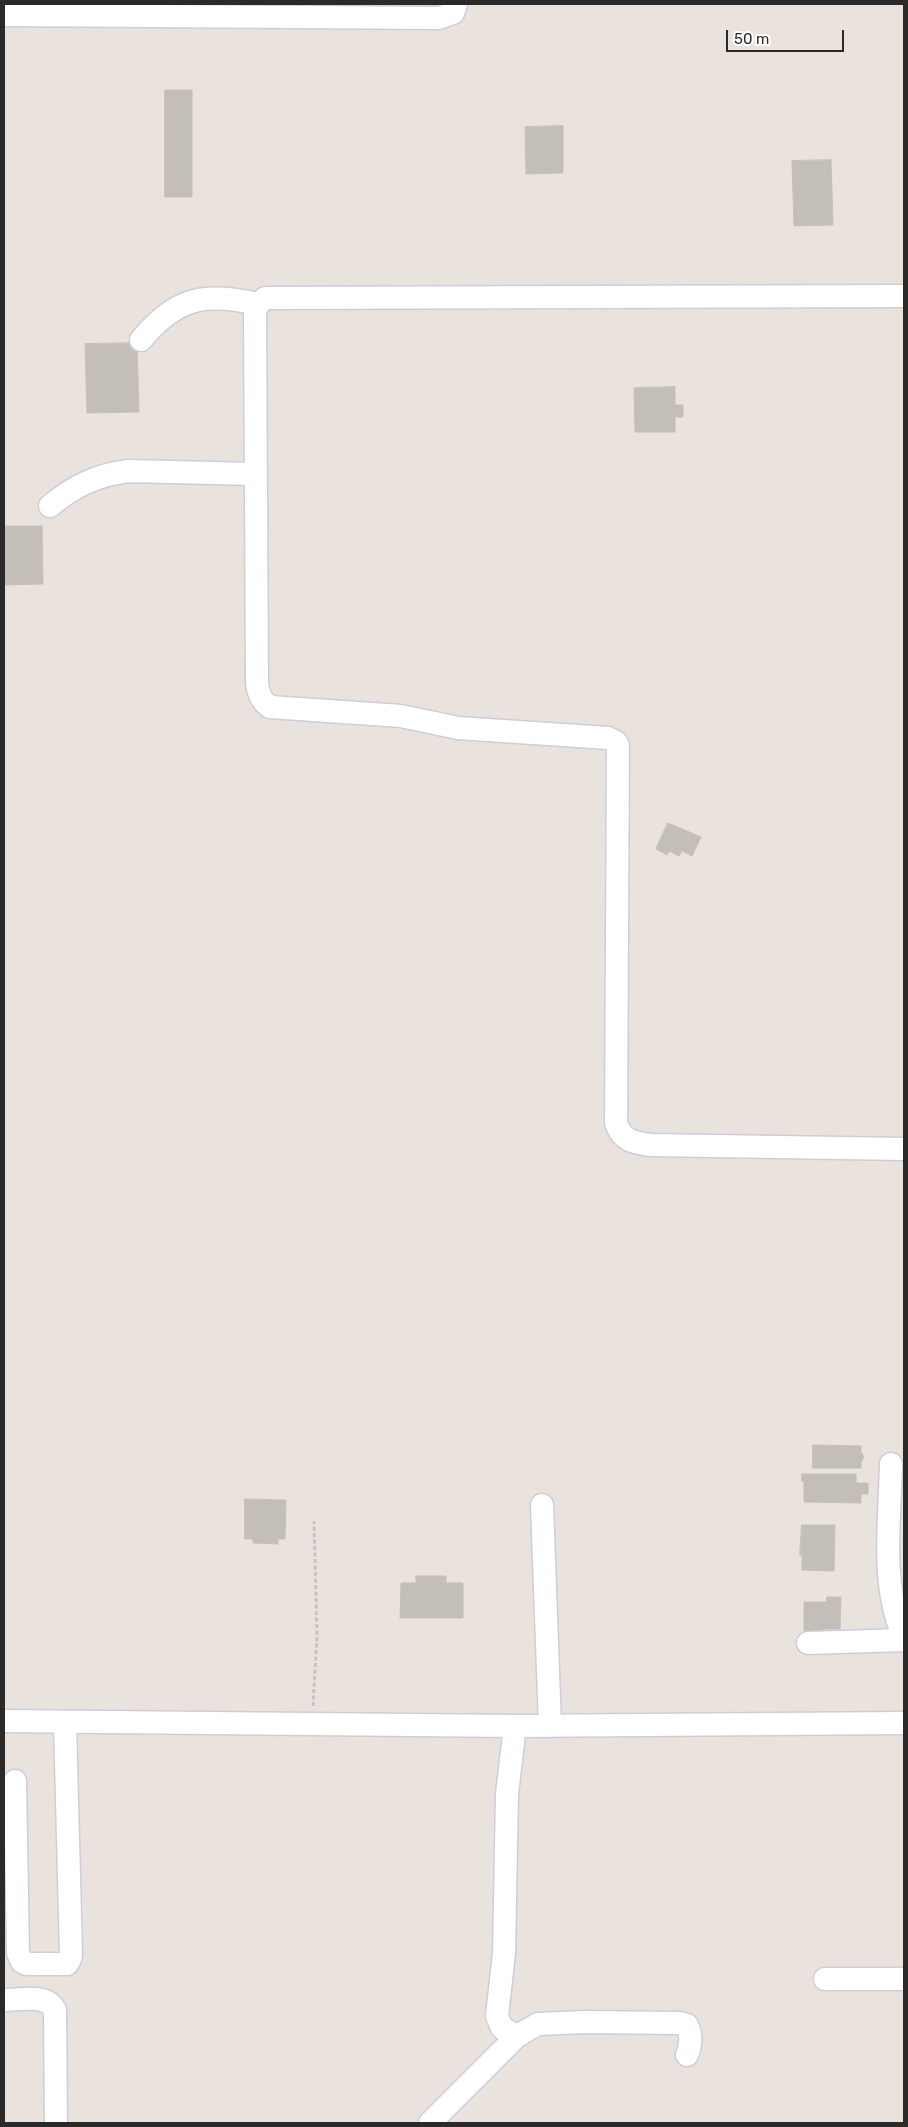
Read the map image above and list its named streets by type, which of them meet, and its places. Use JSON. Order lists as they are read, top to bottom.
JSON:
{
  "scale_bar": "50 m"
}
